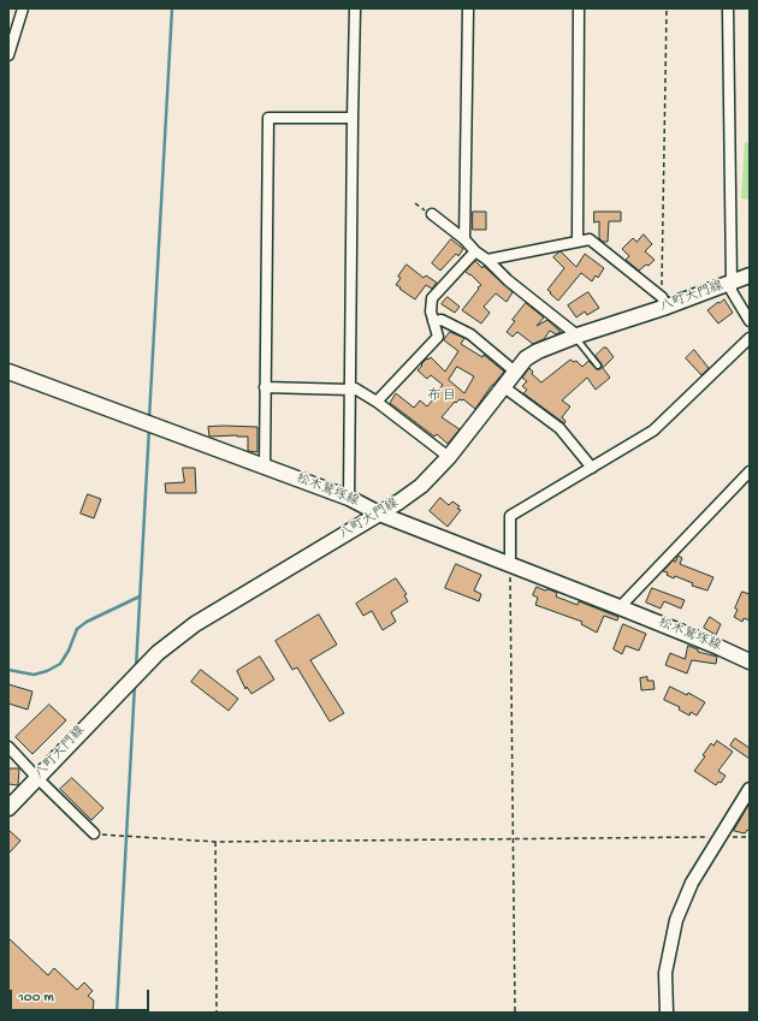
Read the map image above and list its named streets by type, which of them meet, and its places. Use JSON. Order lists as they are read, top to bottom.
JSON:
{
  "streets": {
    "main road": ["八町大門線", "松木鷲塚線"]
  },
  "crossings": [
    ["八町大門線", "松木鷲塚線"]
  ],
  "districts": ["布目"],
  "scale_bar": "100 m"
}
